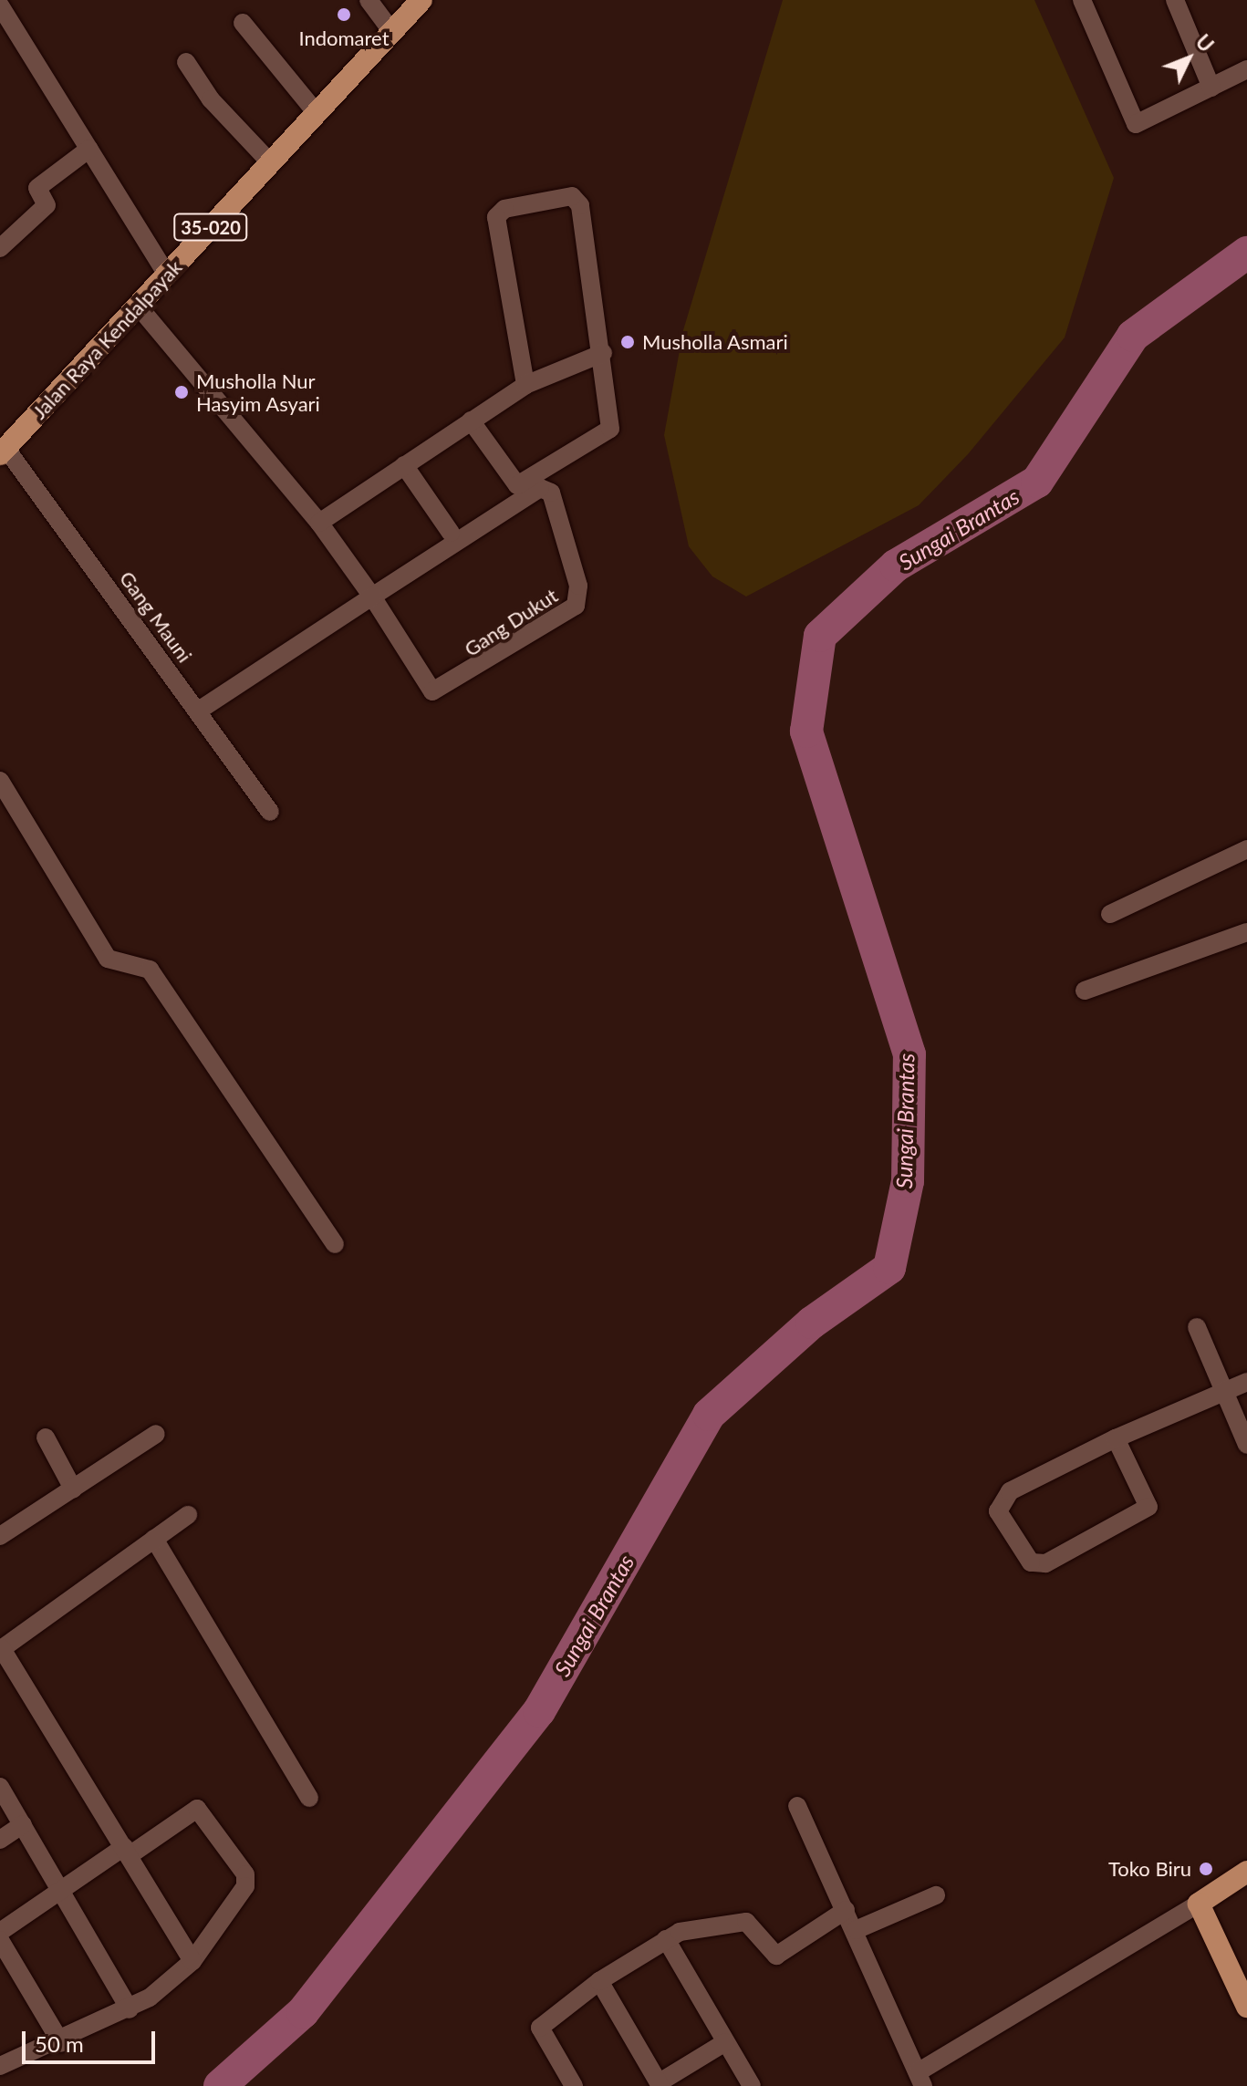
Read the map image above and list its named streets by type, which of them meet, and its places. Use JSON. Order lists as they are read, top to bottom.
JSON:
{
  "streets": {
    "main road": ["35-020", "Jalan Raya Kendalpayak"],
    "street": ["Gang Mauni", "Gang Dukut"]
  },
  "crossings": [
    ["Jalan Raya Kendalpayak", "Gang Mauni"]
  ],
  "water": ["Sungai Brantas"],
  "places": [
    "Indomaret",
    "Musholla Asmari",
    "Musholla Nur Hasyim Asyari",
    "Toko Biru"
  ],
  "scale_bar": "50 m",
  "north": "top right"
}
